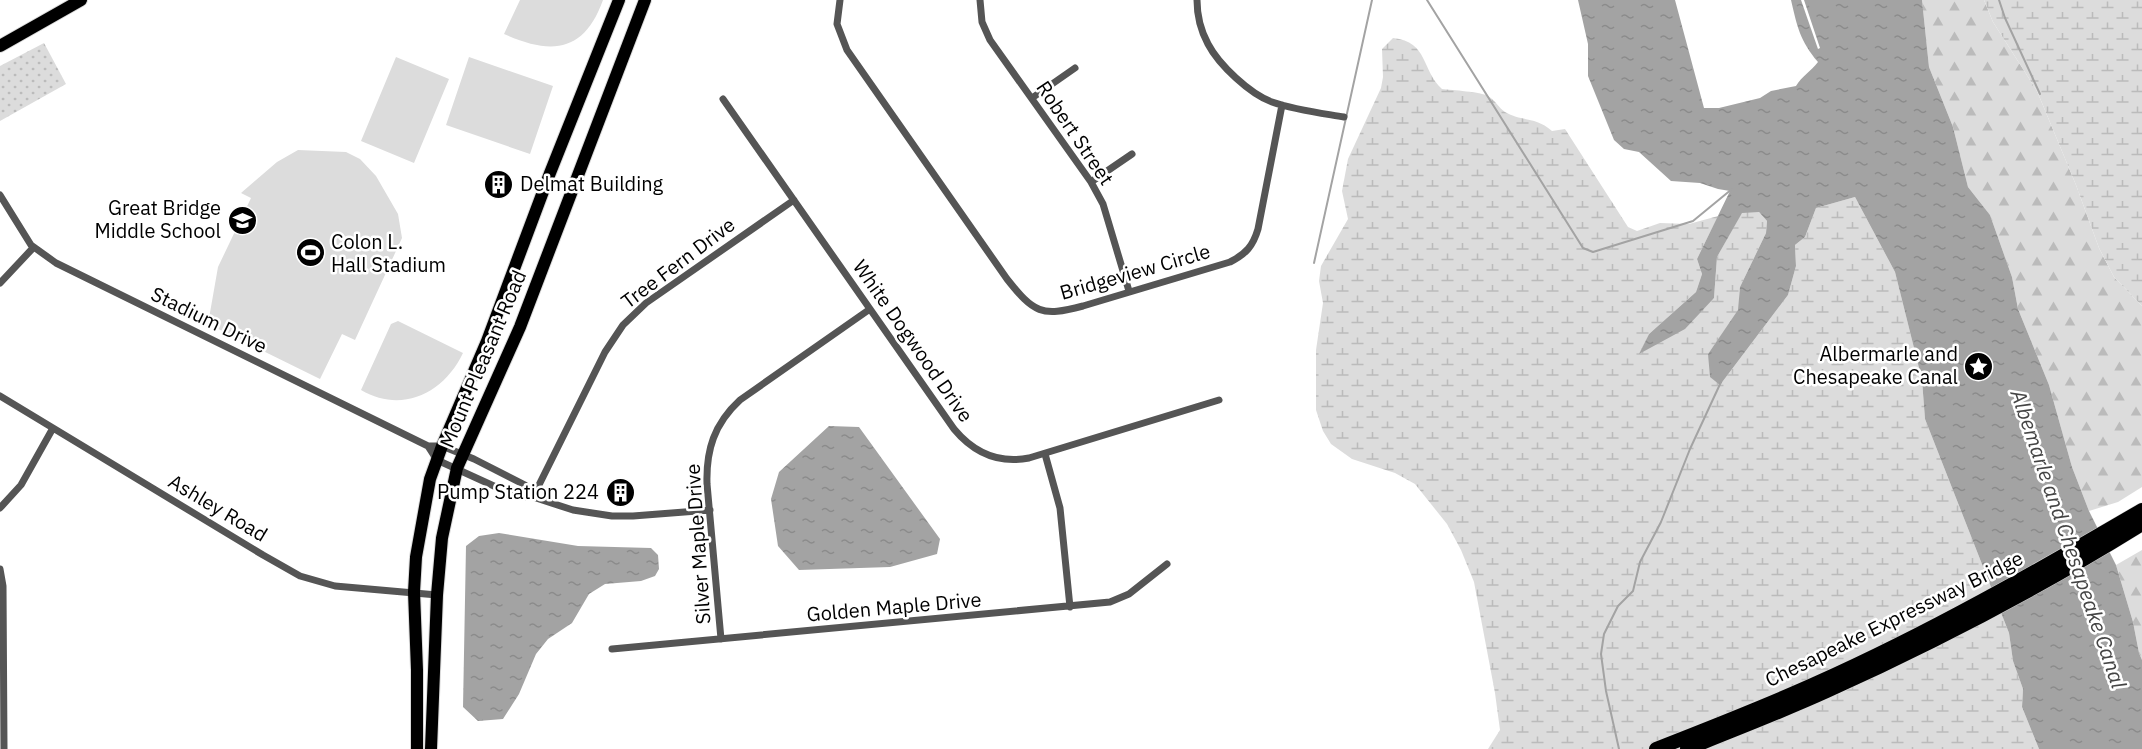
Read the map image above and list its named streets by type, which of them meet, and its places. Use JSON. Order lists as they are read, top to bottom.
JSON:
{
  "streets": {
    "highway": ["Chesapeake Expressway Bridge"],
    "main road": ["Mount Pleasant Road"],
    "street": [
      "Robert Street",
      "Tree Fern Drive",
      "Bridgeview Circle",
      "Stadium Drive",
      "White Dogwood Drive",
      "Ashley Road",
      "Silver Maple Drive",
      "Golden Maple Drive"
    ]
  },
  "crossings": [
    ["Robert Street", "Bridgeview Circle"],
    ["Tree Fern Drive", "Stadium Drive"],
    ["Tree Fern Drive", "White Dogwood Drive"],
    ["Stadium Drive", "Mount Pleasant Road"],
    ["Stadium Drive", "Silver Maple Drive"],
    ["White Dogwood Drive", "Silver Maple Drive"],
    ["Mount Pleasant Road", "Ashley Road"],
    ["Silver Maple Drive", "Golden Maple Drive"]
  ],
  "water": ["Albemarle and Chesapeake Canal"],
  "places": {
    "building": ["Delmat Building", "Pump Station 224"],
    "school or university": ["Great Bridge Middle School"],
    "sports": ["Colon L. Hall Stadium"],
    "place": ["Albermarle and Chesapeake Canal"]
  }
}
